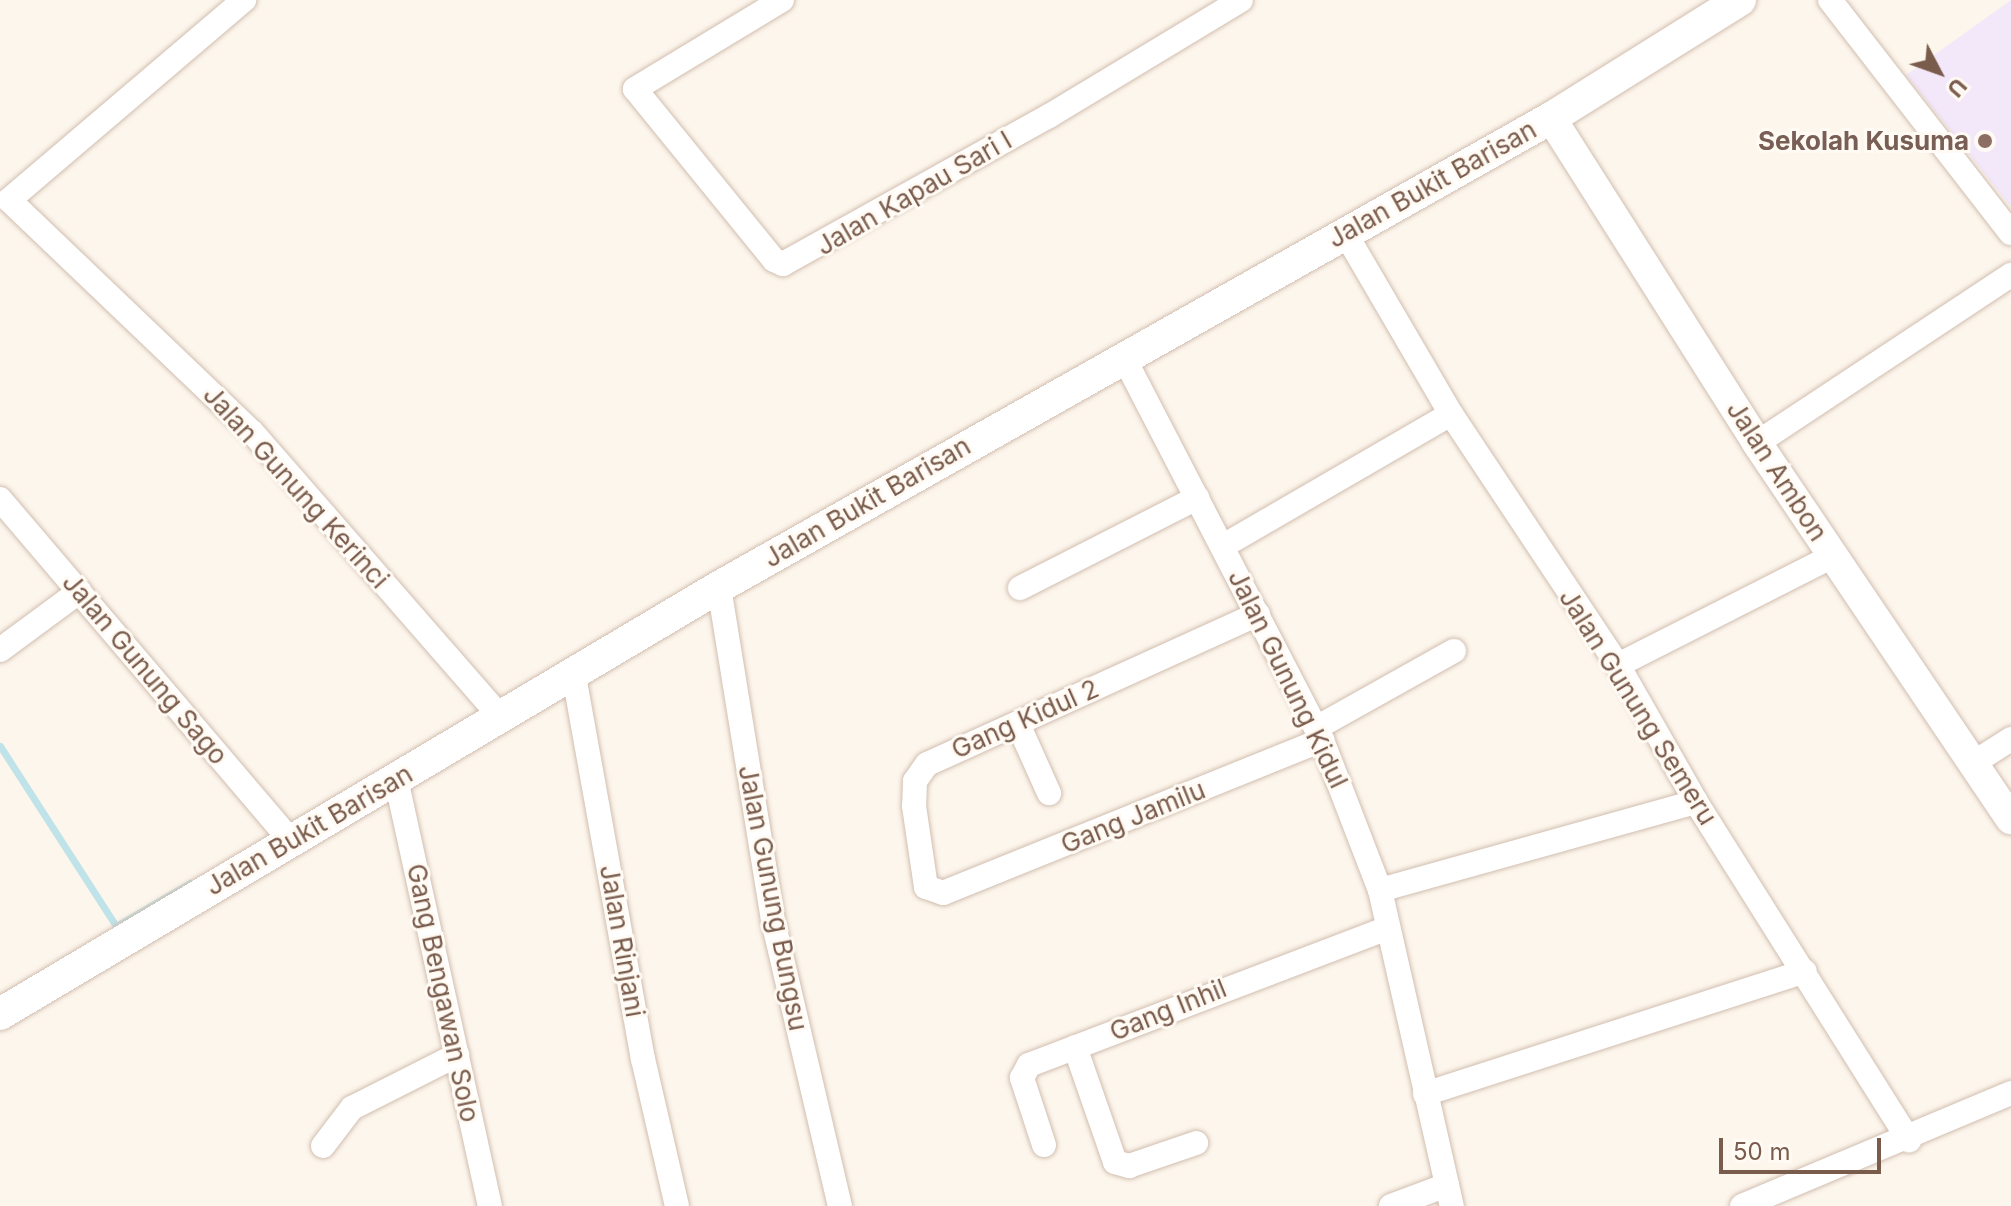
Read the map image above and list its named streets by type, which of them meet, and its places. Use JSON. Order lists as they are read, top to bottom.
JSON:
{
  "streets": {
    "main road": ["Jalan Bukit Barisan"],
    "street": [
      "Jalan Kapau Sari I",
      "Jalan Ambon",
      "Jalan Gunung Kerinci",
      "Jalan Gunung Sago",
      "Jalan Gunung Kidul",
      "Jalan Gunung Semeru",
      "Gang Kidul 2",
      "Gang Jamilu",
      "Jalan Gunung Bungsu",
      "Jalan Rinjani",
      "Gang Bengawan Solo",
      "Gang Inhil"
    ]
  },
  "crossings": [
    ["Jalan Bukit Barisan", "Jalan Ambon"],
    ["Jalan Bukit Barisan", "Jalan Gunung Kerinci"],
    ["Jalan Bukit Barisan", "Jalan Gunung Sago"],
    ["Jalan Bukit Barisan", "Jalan Gunung Kidul"],
    ["Jalan Bukit Barisan", "Jalan Gunung Semeru"],
    ["Jalan Bukit Barisan", "Jalan Gunung Bungsu"],
    ["Jalan Bukit Barisan", "Jalan Rinjani"],
    ["Jalan Bukit Barisan", "Gang Bengawan Solo"],
    ["Jalan Gunung Kidul", "Gang Kidul 2"],
    ["Jalan Gunung Kidul", "Gang Jamilu"],
    ["Jalan Gunung Kidul", "Gang Inhil"],
    ["Gang Kidul 2", "Gang Jamilu"]
  ],
  "places": ["Sekolah Kusuma"],
  "scale_bar": "50 m",
  "north": "bottom right"
}
